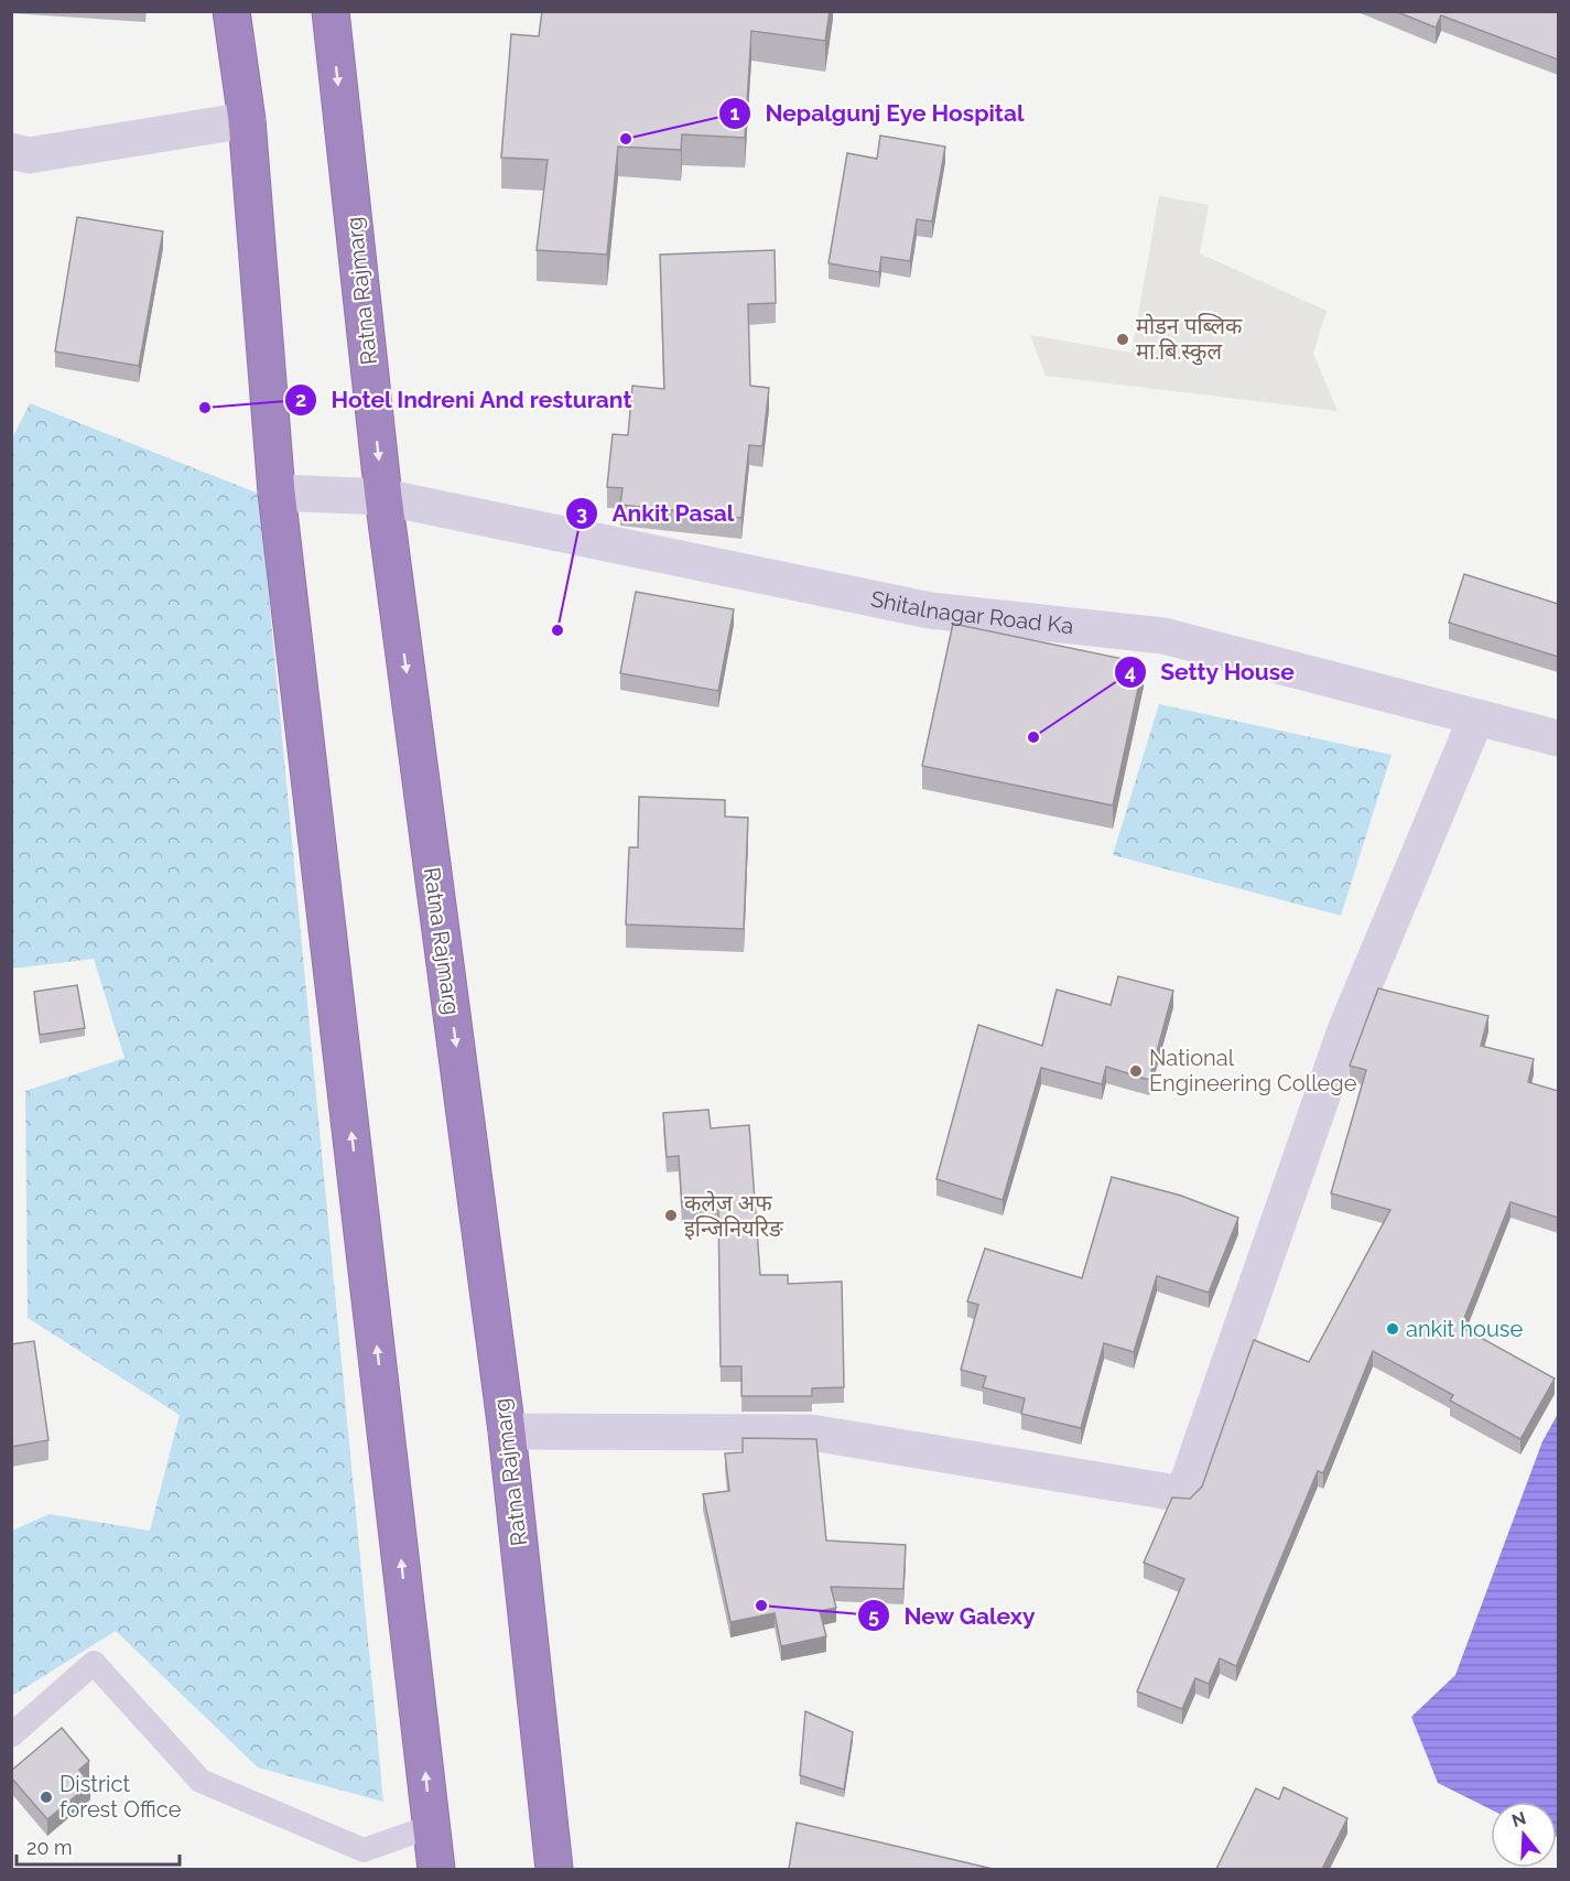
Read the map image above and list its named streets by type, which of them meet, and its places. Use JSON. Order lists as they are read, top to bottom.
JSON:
{
  "streets": {
    "highway": ["Ratna Rajmarg"],
    "street": ["Shitalnagar Road Ka"]
  },
  "crossings": [
    ["Ratna Rajmarg", "Shitalnagar Road Ka"]
  ],
  "places": [
    "Nepalgunj Eye Hospital",
    "माेडन पब्लिक मा.बि.स्कुल",
    "Hotel Indreni And resturant",
    "Ankit Pasal",
    "Setty House",
    "National Engineering College",
    "कलेज अफ इन्जिनियरिङ",
    "ankit house",
    "New Galexy",
    "District forest Office"
  ],
  "scale_bar": "20 m",
  "north": "top"
}
